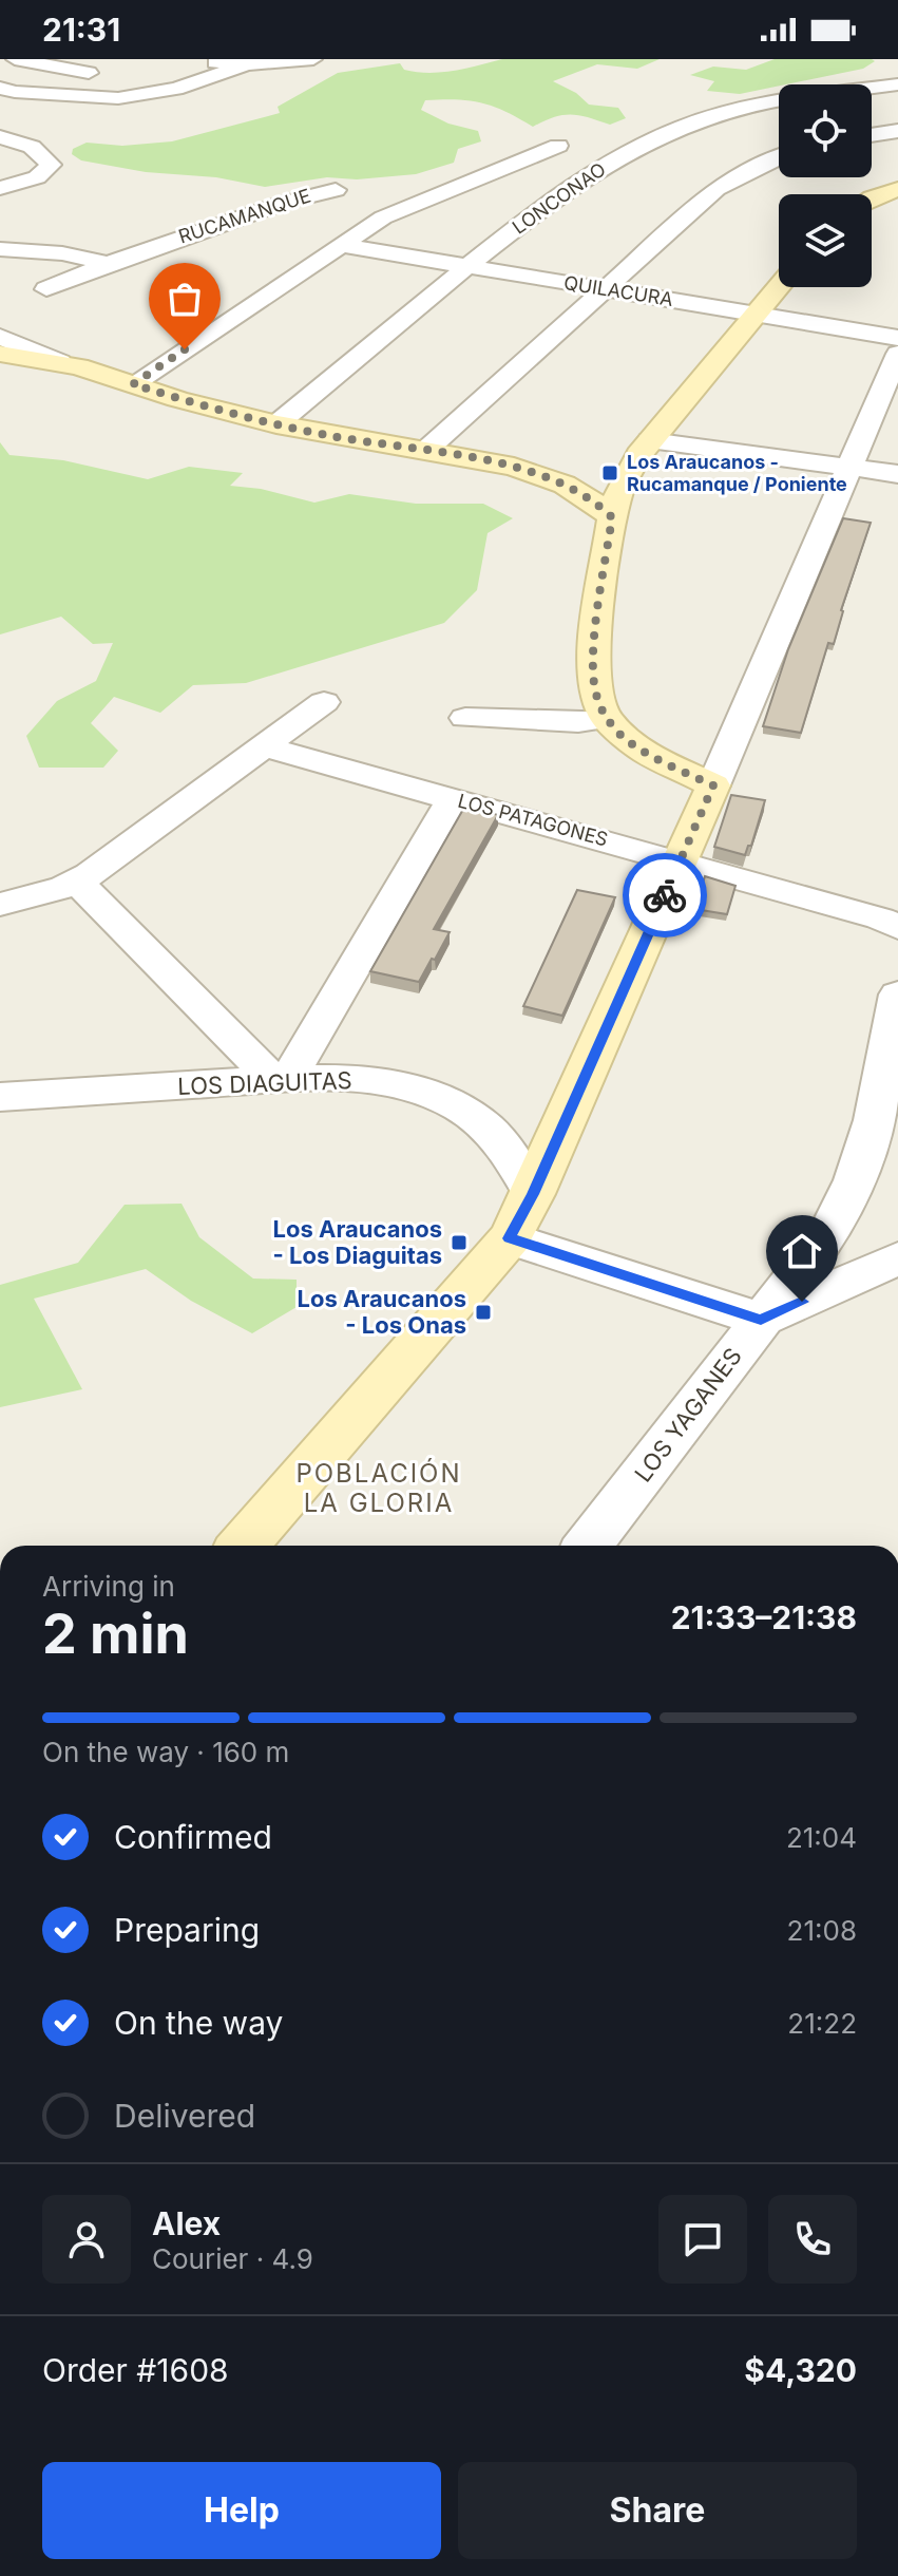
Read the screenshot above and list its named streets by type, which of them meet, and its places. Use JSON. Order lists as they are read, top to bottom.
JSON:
{
  "streets": {
    "street": [
      "LONCONAO",
      "RUCAMANQUE",
      "QUILACURA",
      "LOS PATAGONES",
      "LOS DIAGUITAS",
      "LOS YAGANES"
    ]
  },
  "crossings": [
    ["LONCONAO", "QUILACURA"]
  ],
  "districts": ["POBLACIÓN LA GLORIA"],
  "places": {
    "transit": ["Los Araucanos - Rucamanque / Poniente", "Los Araucanos - Los Diaguitas", "Los Araucanos - Los Onas"]
  },
  "page": {
    "status": "21:31",
    "heading": ["2 min", "Arriving in", "21:33–21:38"],
    "panel": [
      "Alex",
      "Courier · 4.9",
      "Order #1608",
      "$4,320"
    ],
    "bar": "On the way · 160 m",
    "list": [
      ["Confirmed", "21:04"],
      ["Preparing", "21:08"],
      ["On the way", "21:22"],
      "Delivered"
    ],
    "buttons": ["Help", "Share"]
  }
}
